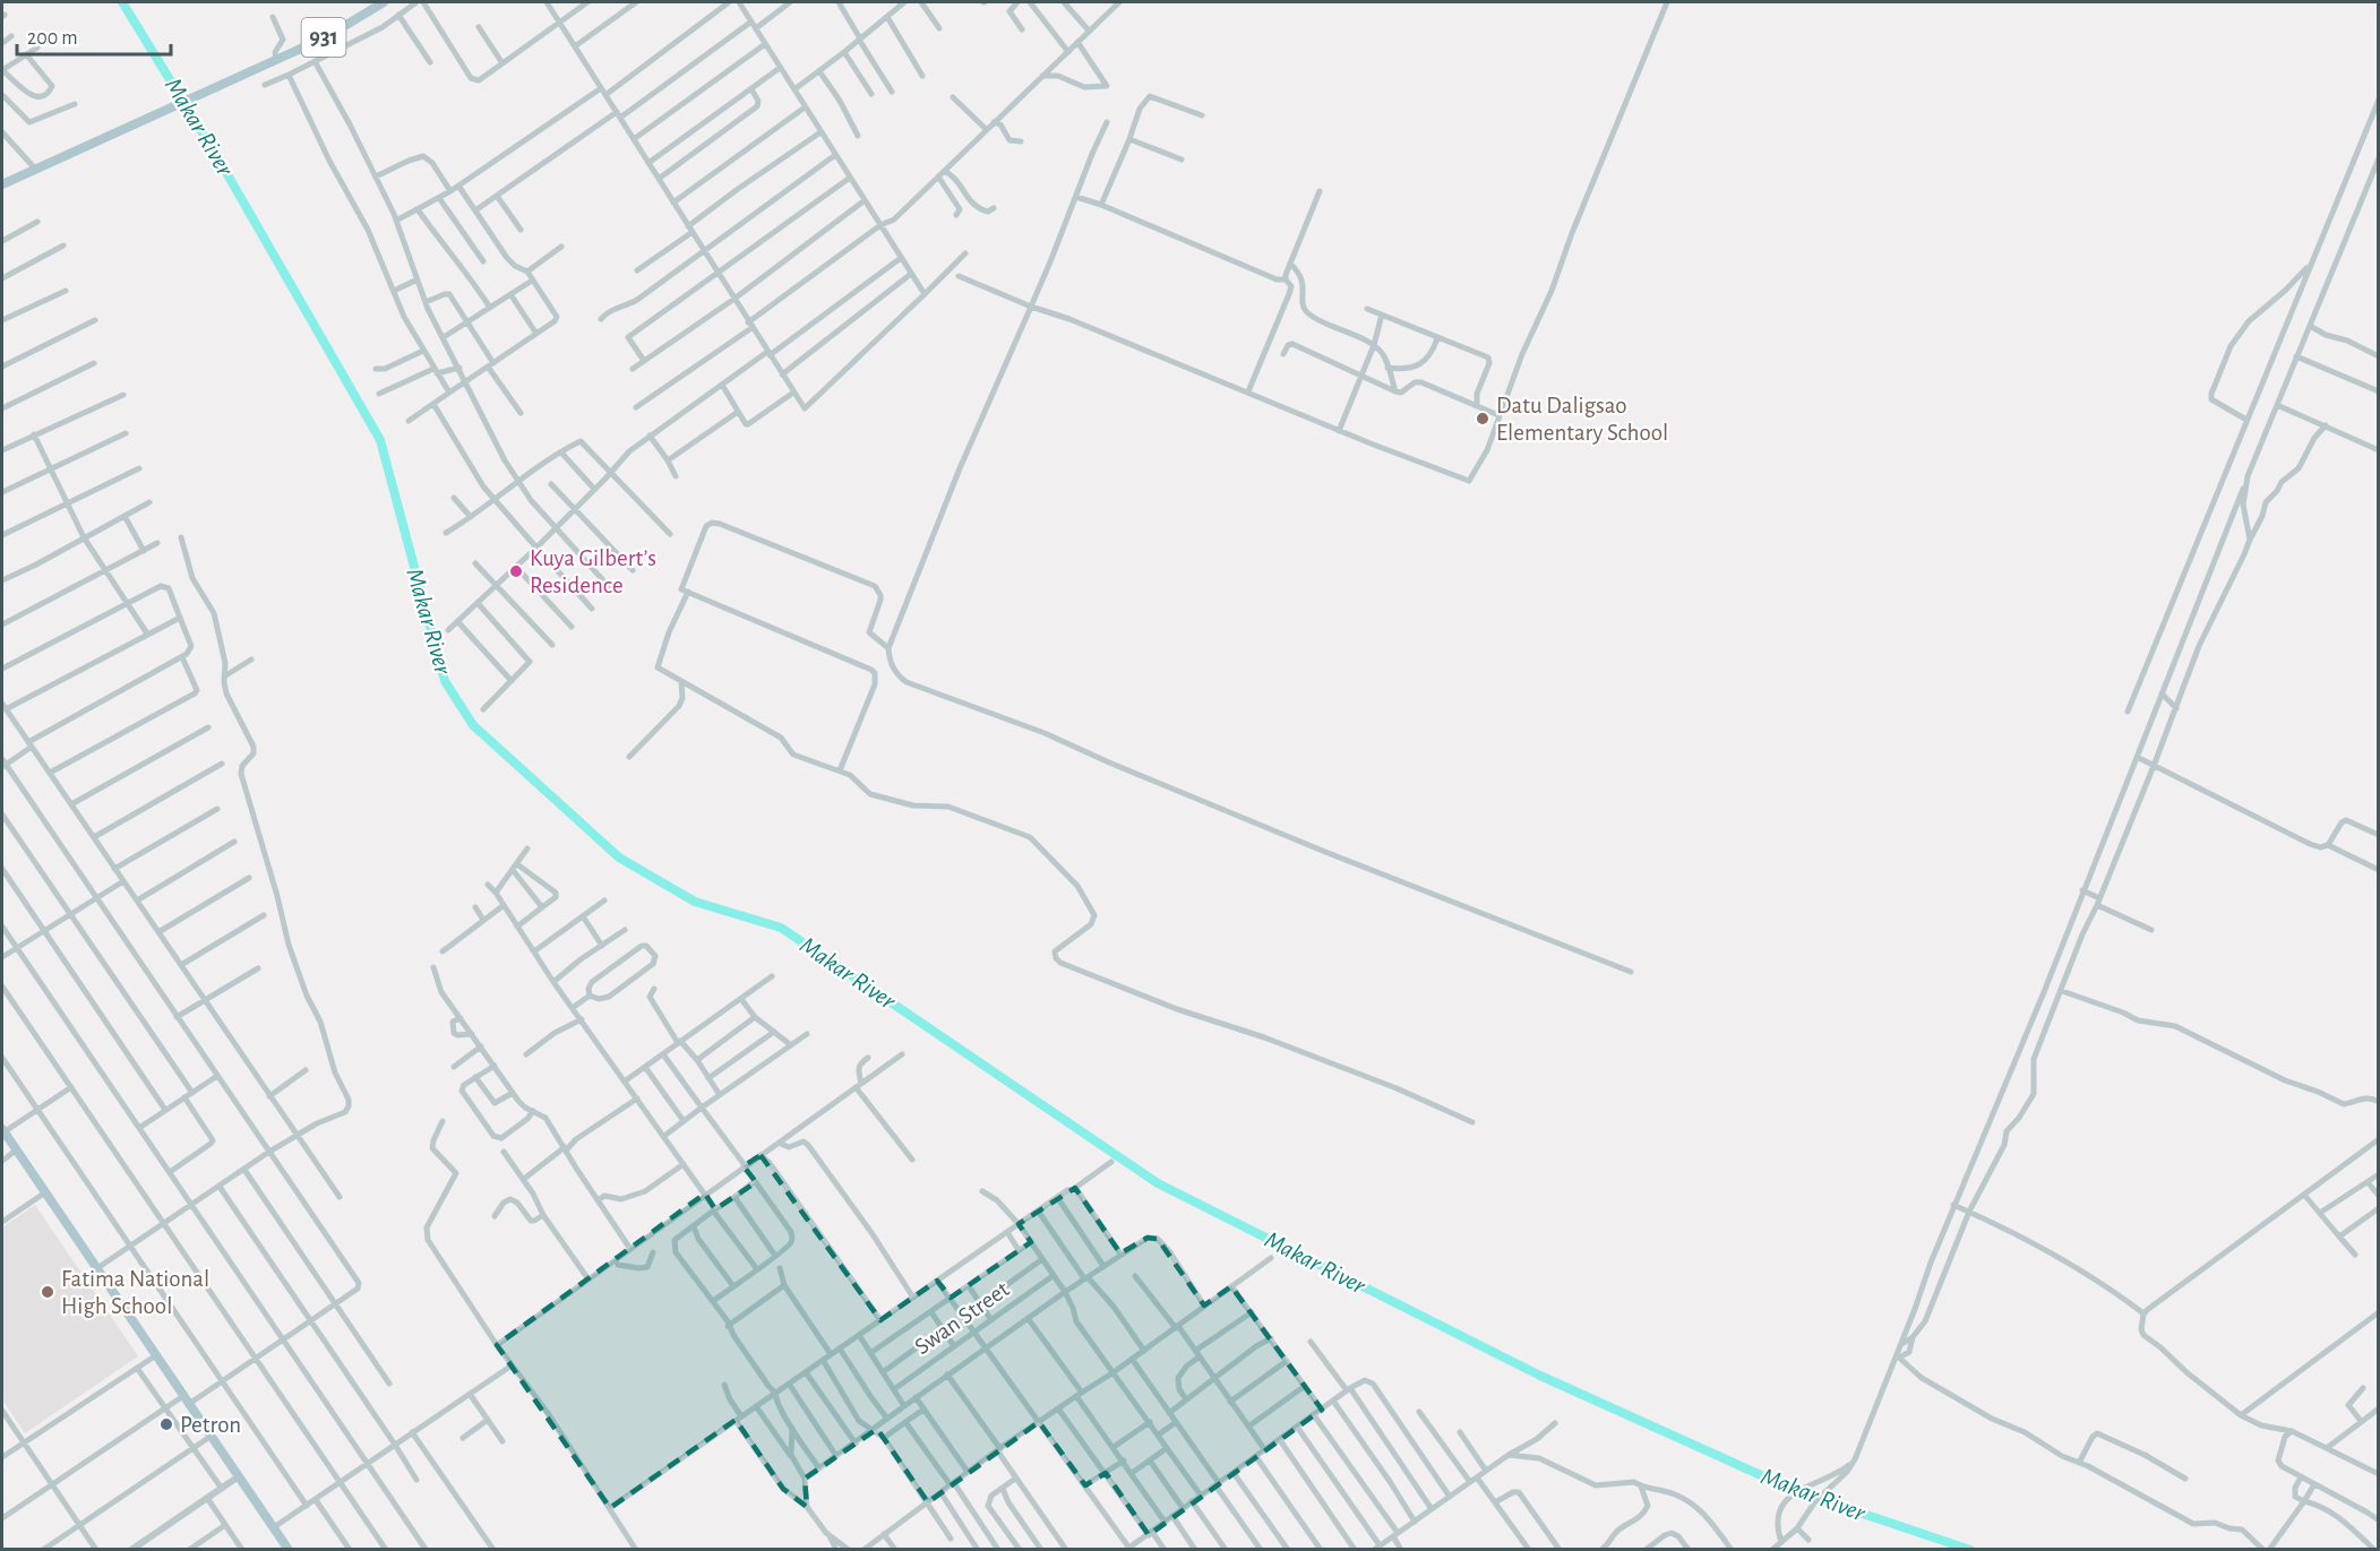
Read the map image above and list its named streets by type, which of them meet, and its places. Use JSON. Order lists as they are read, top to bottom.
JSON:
{
  "streets": {
    "main road": ["931"],
    "street": ["Swan Street"]
  },
  "water": ["Makar River"],
  "places": [
    "Datu Daligsao Elementary School",
    "Kuya Gilbert’s Residence",
    "Fatima National High School",
    "Petron"
  ],
  "scale_bar": "200 m"
}
